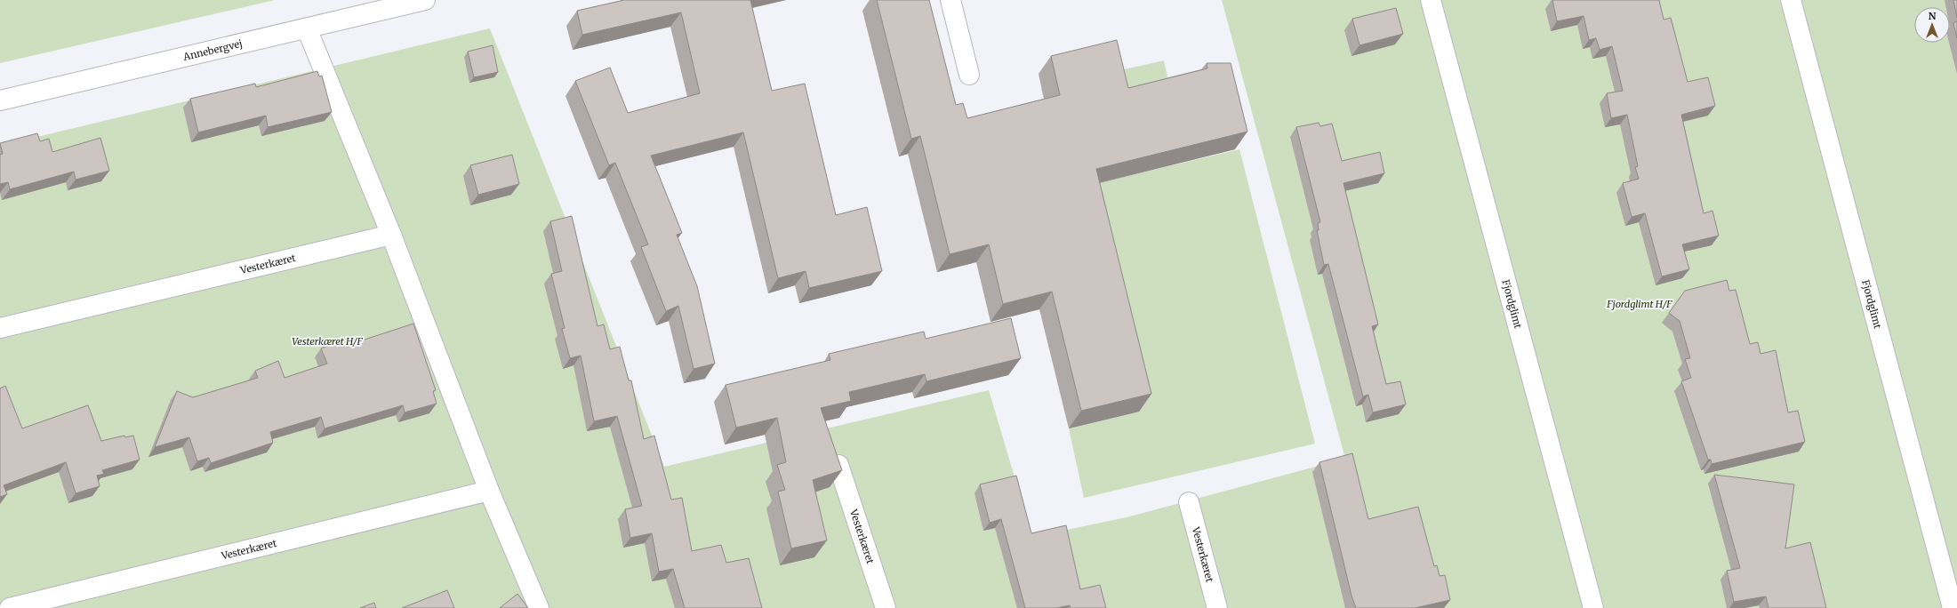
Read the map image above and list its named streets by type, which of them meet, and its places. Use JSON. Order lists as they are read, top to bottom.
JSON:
{
  "streets": {
    "street": ["Annebergvej", "Vesterkæret", "Fjordglimt"]
  },
  "parks": ["Fjordglimt H/F", "Vesterkæret H/F"],
  "north": "top"
}
